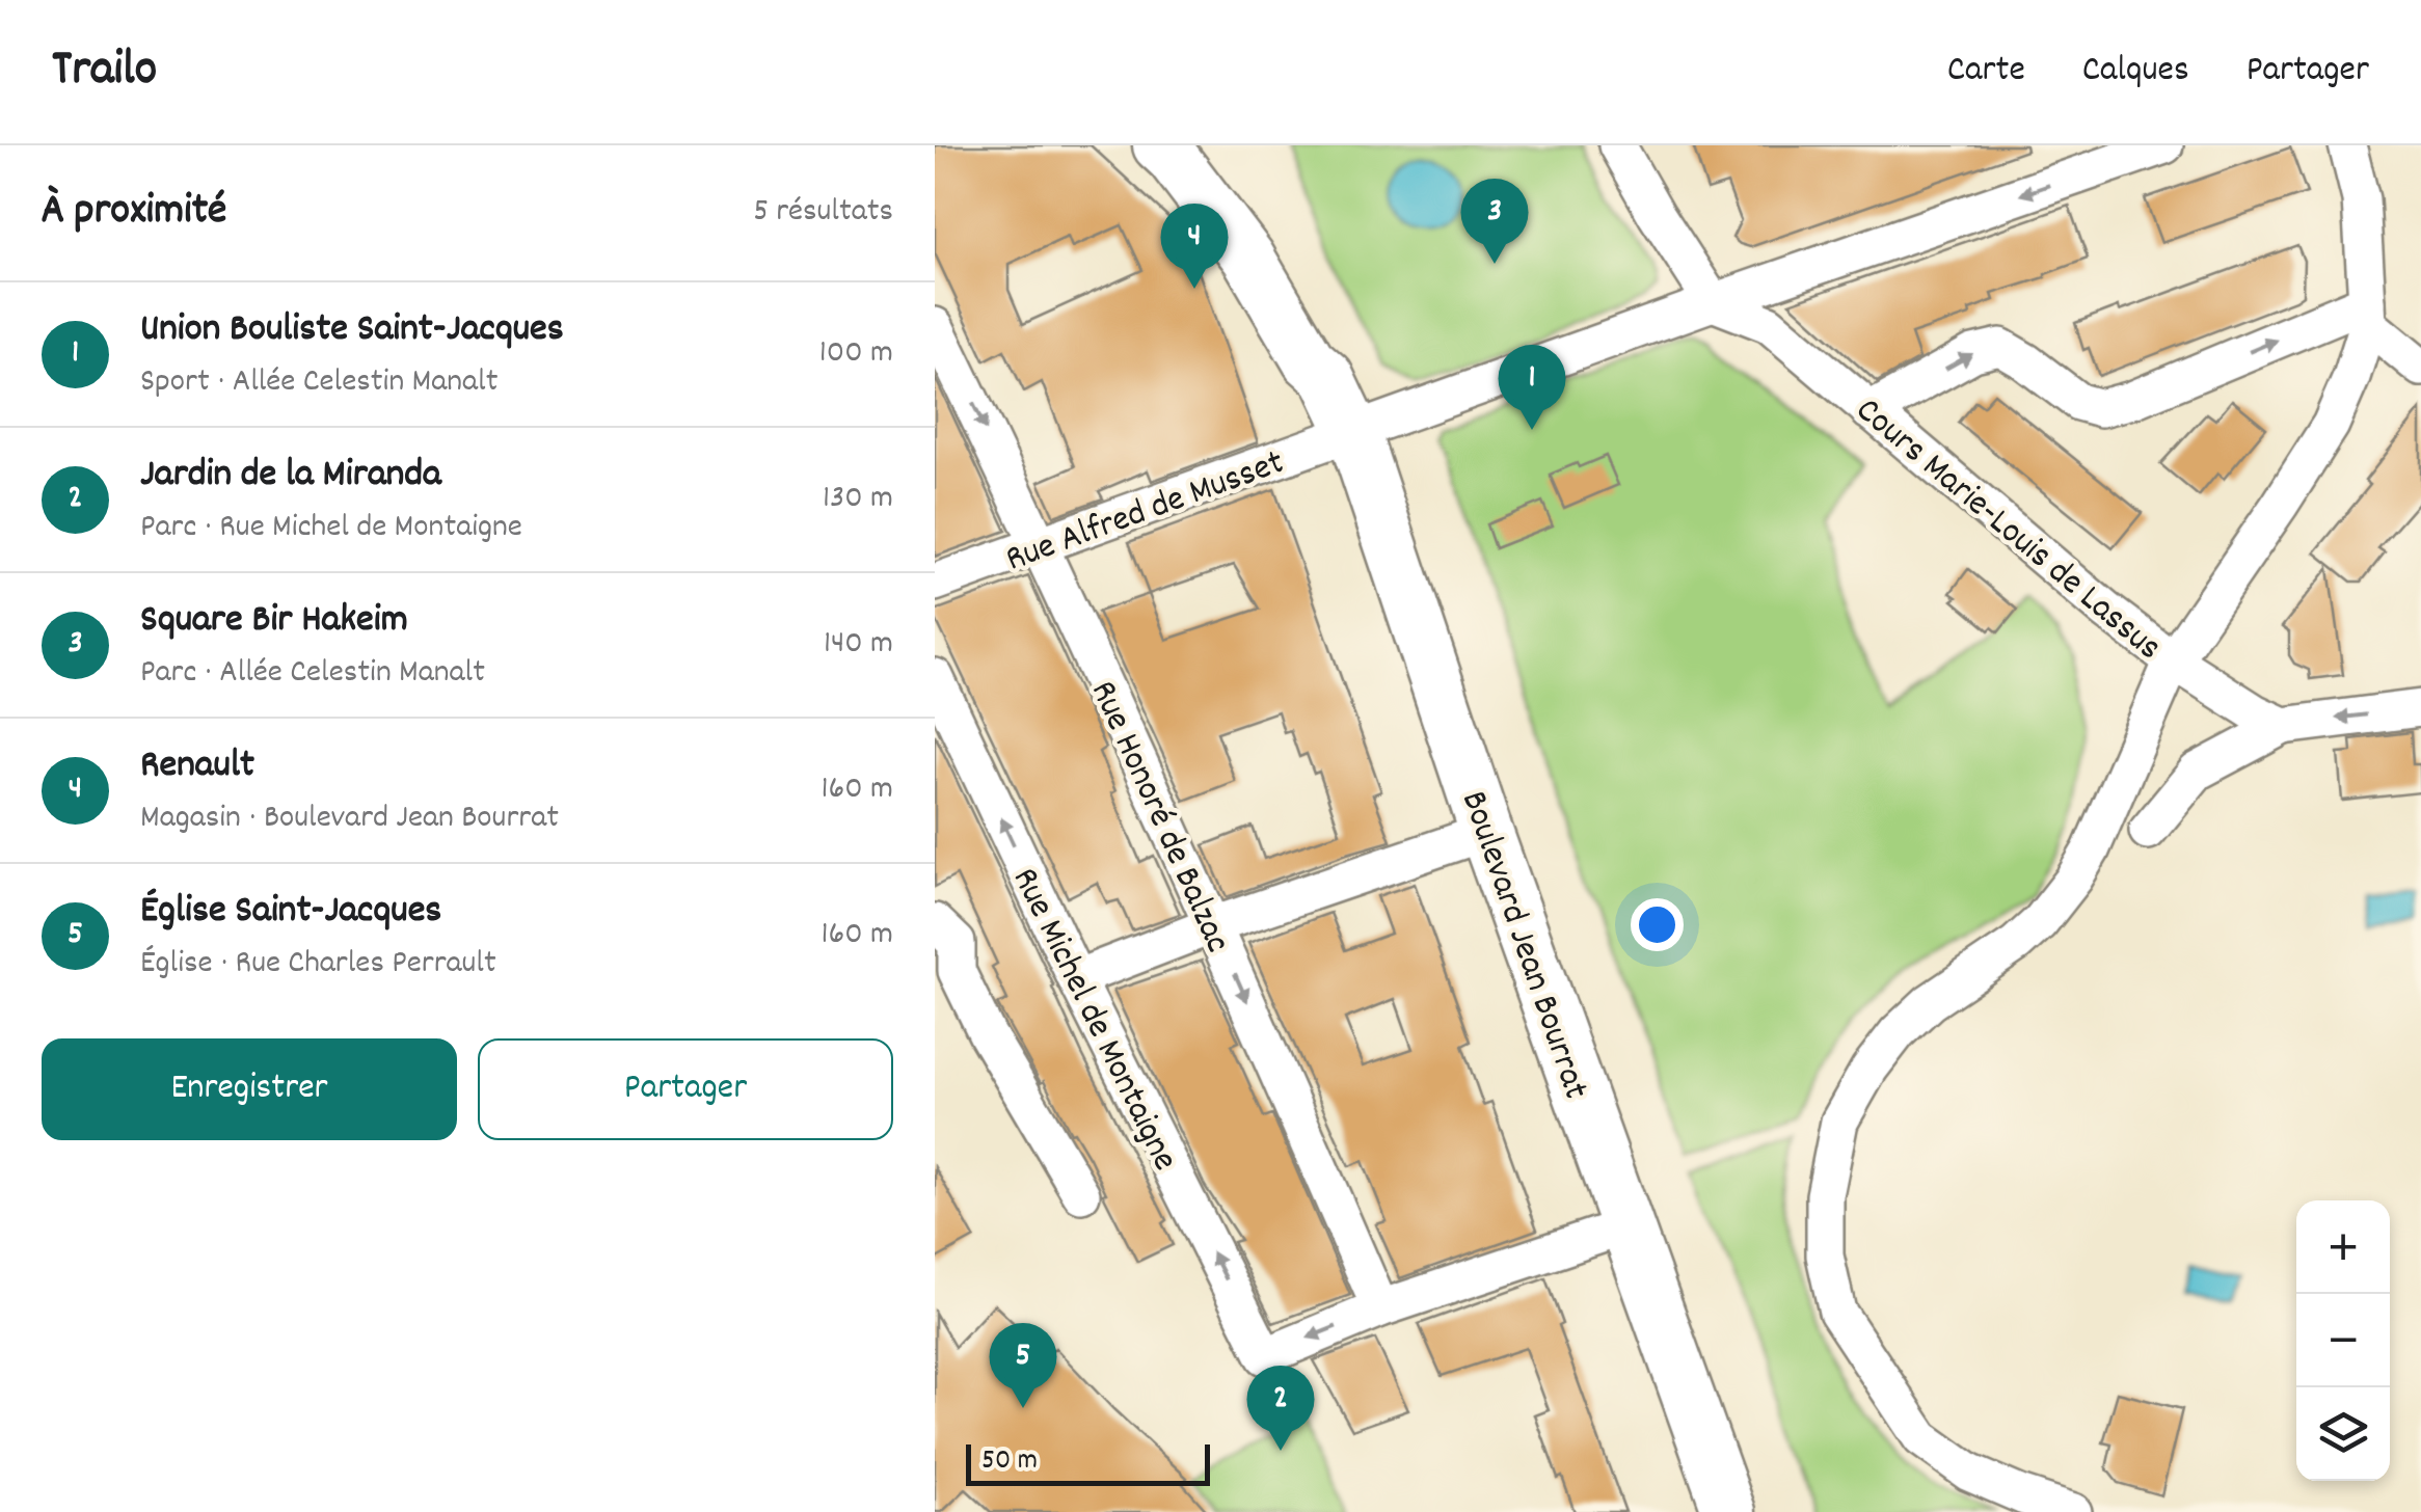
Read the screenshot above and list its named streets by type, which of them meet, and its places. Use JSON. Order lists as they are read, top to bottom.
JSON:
{
  "streets": {
    "main road": ["Boulevard Jean Bourrat"],
    "street": [
      "Rue Alfred de Musset",
      "Cours Marie-Louis de Lassus",
      "Rue Honoré de Balzac",
      "Rue Michel de Montaigne"
    ]
  },
  "crossings": [
    ["Rue Alfred de Musset", "Cours Marie-Louis de Lassus"],
    ["Rue Alfred de Musset", "Rue Honoré de Balzac"],
    ["Rue Alfred de Musset", "Boulevard Jean Bourrat"],
    ["Rue Honoré de Balzac", "Rue Michel de Montaigne"]
  ],
  "one_way": ["Rue Honoré de Balzac"],
  "scale_bar": "50 m",
  "page": {
    "header": "Trailo",
    "nav": ["Carte", "Calques", "Partager"],
    "heading": ["À proximité", "5 résultats"],
    "pins": [
      "3",
      "4",
      "1",
      "5",
      "2"
    ],
    "list": [
      {
        "mark": "1",
        "name": "Union Bouliste Saint-Jacques",
        "note": "Sport · Allée Celestin Manalt",
        "value": "100 m"
      },
      {
        "mark": "2",
        "name": "Jardin de la Miranda",
        "note": "Parc · Rue Michel de Montaigne",
        "value": "130 m"
      },
      {
        "mark": "3",
        "name": "Square Bir Hakeim",
        "note": "Parc · Allée Celestin Manalt",
        "value": "140 m"
      },
      {
        "mark": "4",
        "name": "Renault",
        "note": "Magasin · Boulevard Jean Bourrat",
        "value": "160 m"
      },
      {
        "mark": "5",
        "name": "Église Saint-Jacques",
        "note": "Église · Rue Charles Perrault",
        "value": "160 m"
      }
    ],
    "buttons": ["Enregistrer", "Partager"],
    "map_buttons": ["+", "−"],
    "scale": "50 m"
  }
}
